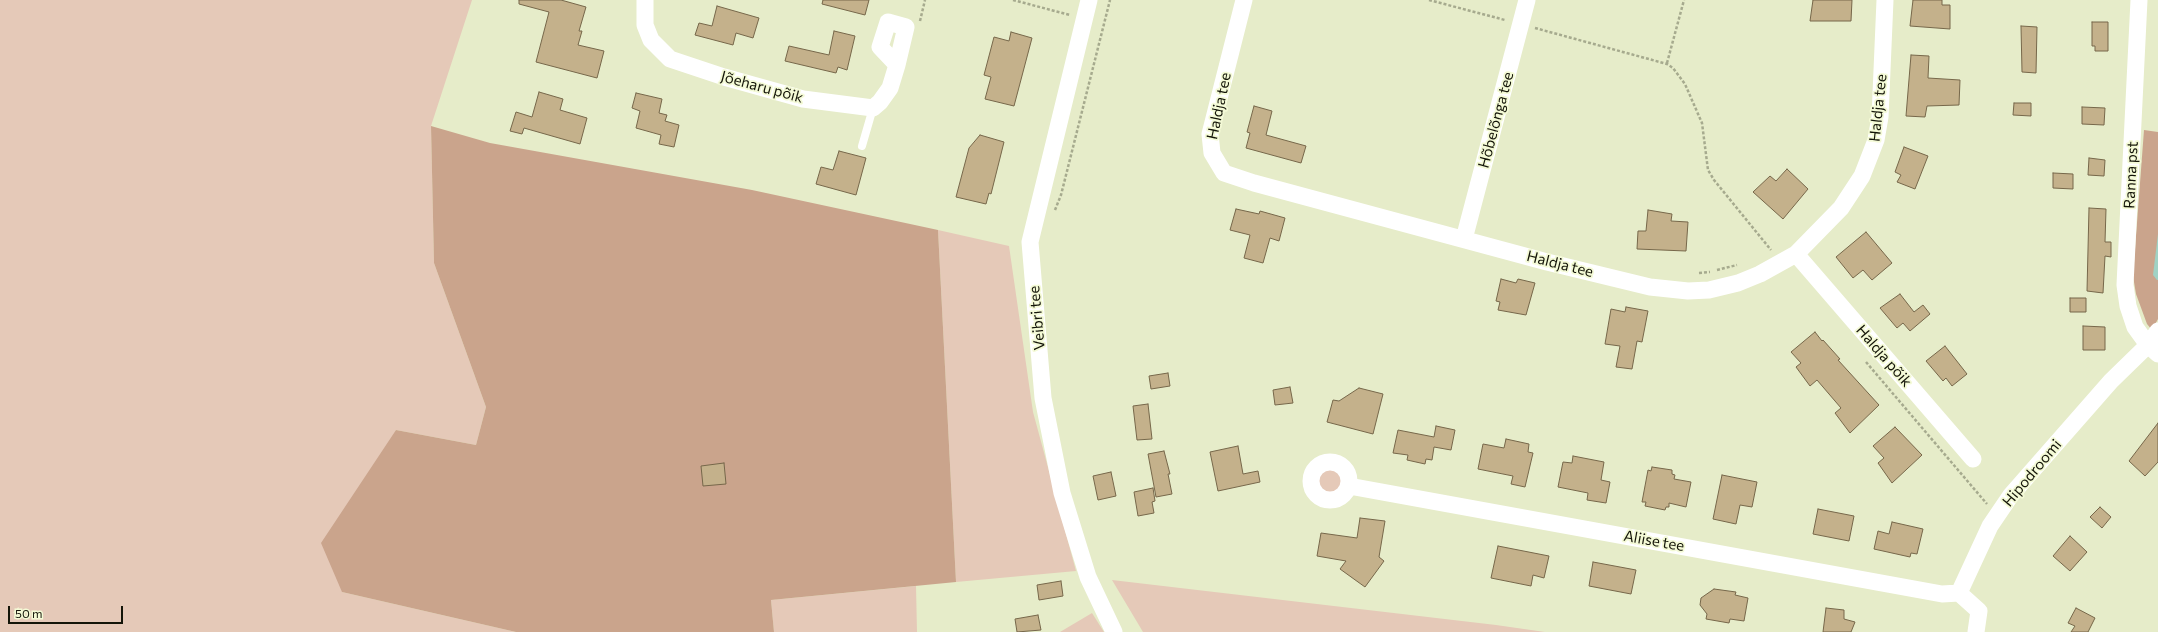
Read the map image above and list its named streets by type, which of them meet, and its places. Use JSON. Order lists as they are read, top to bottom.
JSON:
{
  "streets": {
    "street": [
      "Jõeharu põik",
      "Haldja tee",
      "Hõbelõnga tee",
      "Ranna pst",
      "Veibri tee",
      "Haldja põik",
      "Hipodroomi",
      "Aliise tee"
    ]
  },
  "crossings": [
    ["Haldja tee", "Hõbelõnga tee"],
    ["Haldja tee", "Haldja põik"],
    ["Ranna pst", "Hipodroomi"],
    ["Hipodroomi", "Aliise tee"]
  ],
  "scale_bar": "50 m"
}
